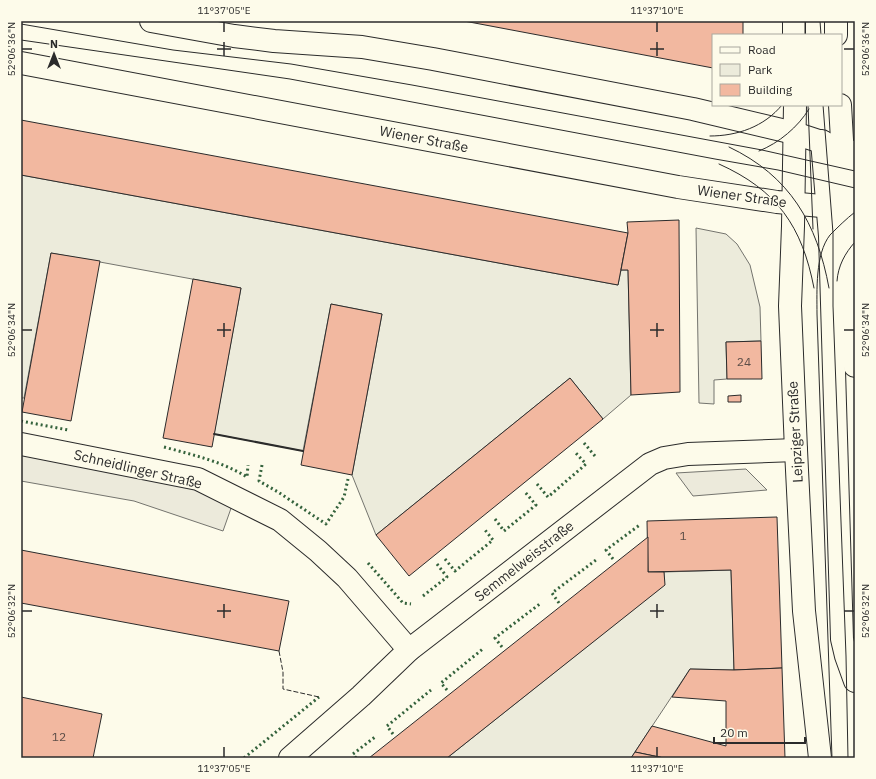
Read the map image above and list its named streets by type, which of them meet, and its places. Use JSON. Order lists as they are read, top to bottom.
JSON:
{
  "streets": {
    "main road": [
      "Wiener Straße",
      "Leipziger Straße",
      "Schneidlinger Straße",
      "Semmelweisstraße"
    ]
  },
  "crossings": [
    ["Wiener Straße", "Leipziger Straße"],
    ["Leipziger Straße", "Semmelweisstraße"],
    ["Schneidlinger Straße", "Semmelweisstraße"]
  ],
  "house_numbers": ["24", "1", "12"],
  "legend": ["Road", "Park", "Building"],
  "scale_bar": "20 m",
  "north": "top",
  "coordinates": [
    "11°37'05\"E",
    "11°37'10\"E",
    "52°06'36\"N",
    "52°06'34\"N",
    "52°06'32\"N"
  ]
}
